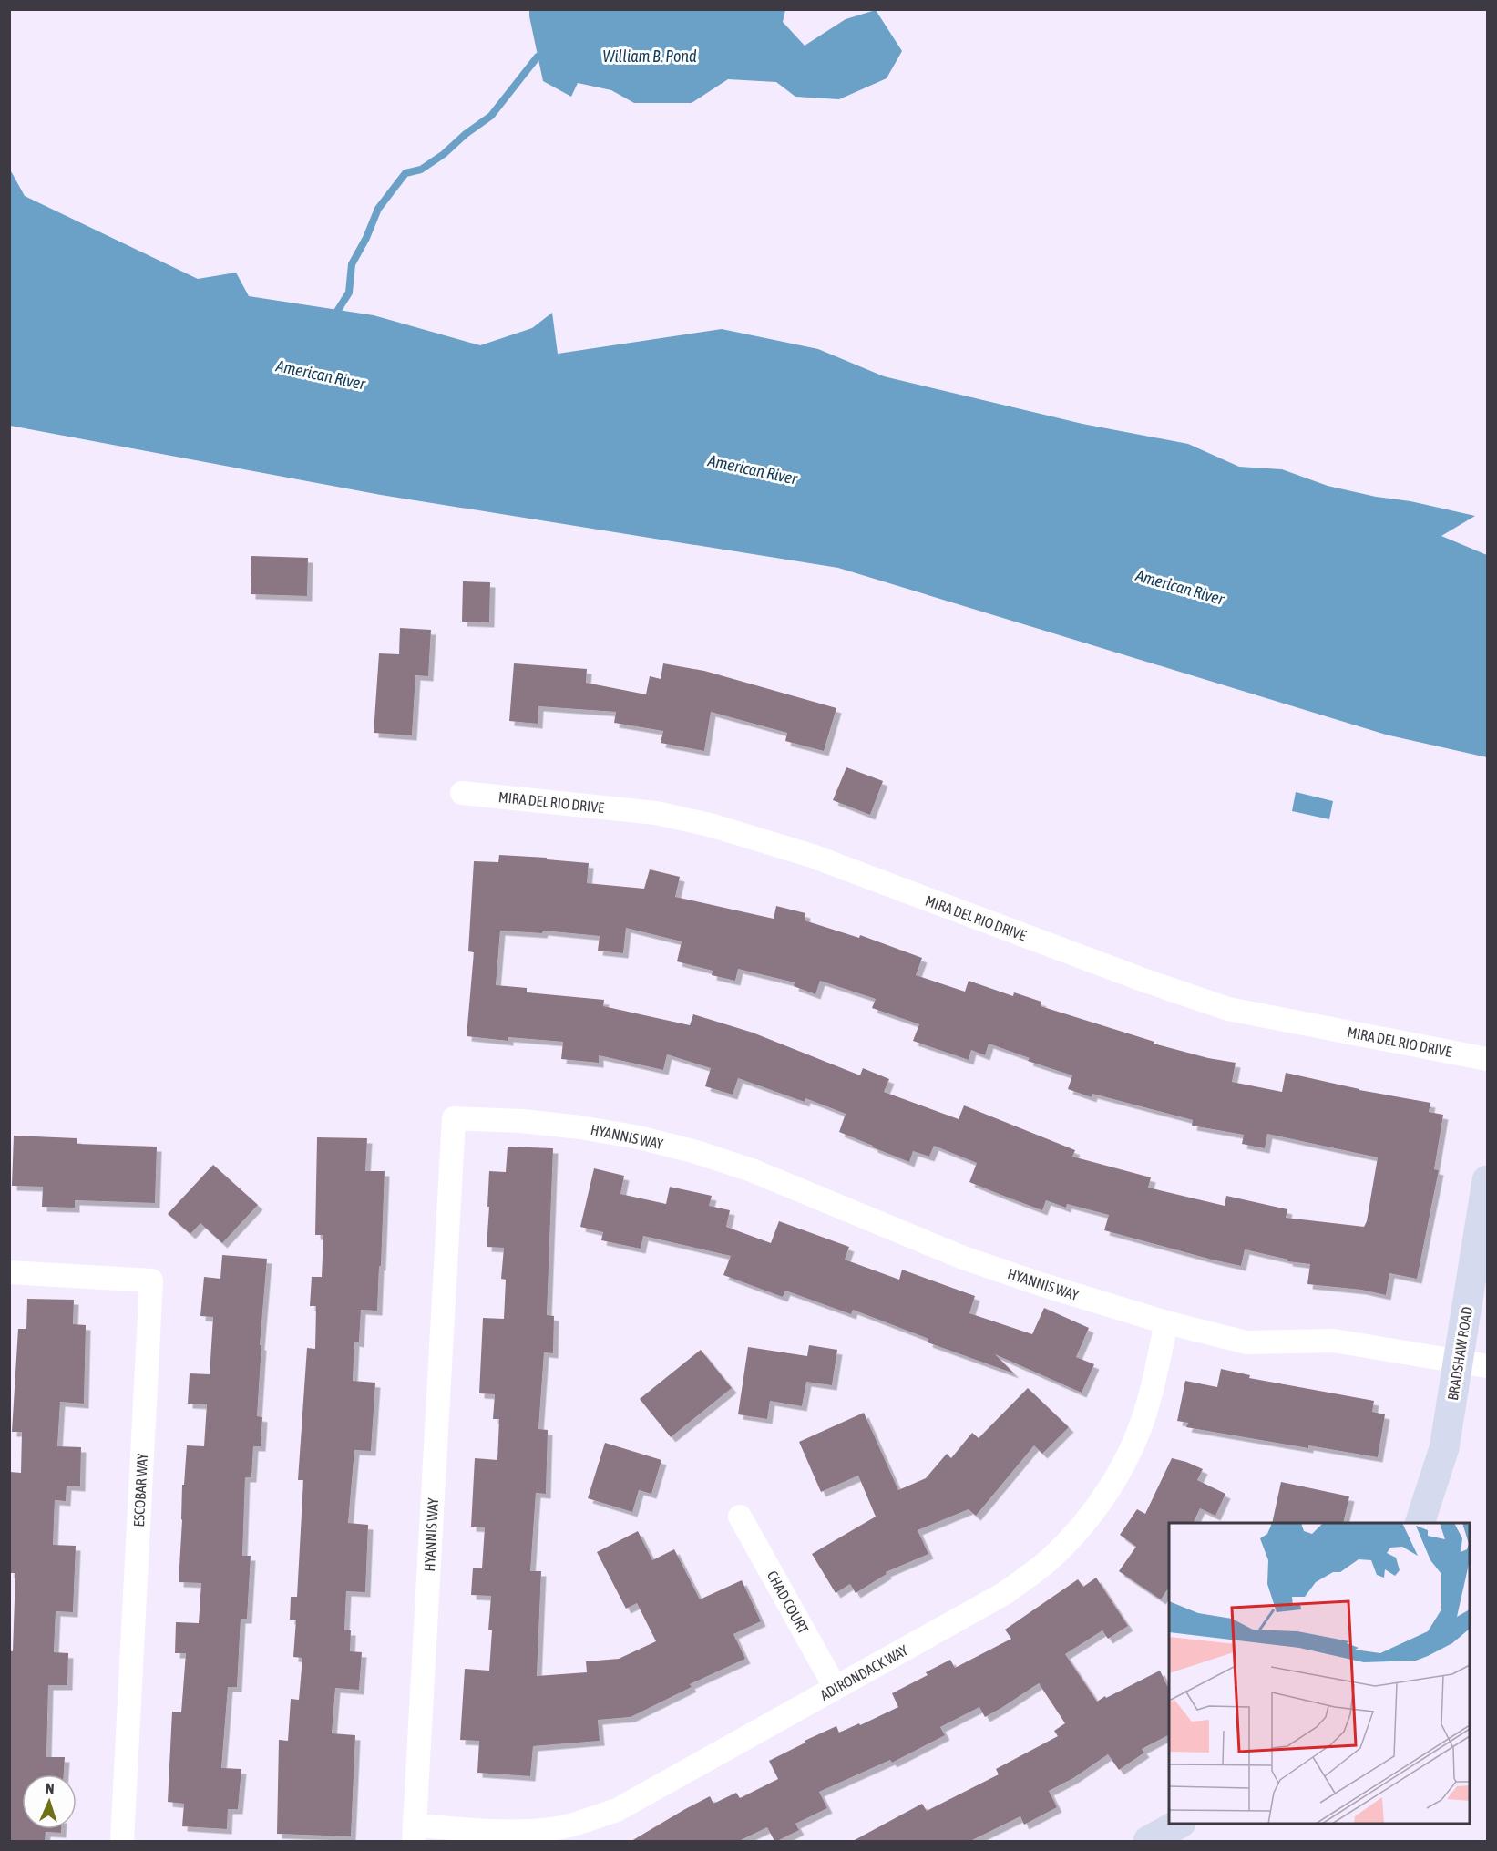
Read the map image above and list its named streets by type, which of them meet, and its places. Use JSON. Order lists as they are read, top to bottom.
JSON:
{
  "streets": {
    "street": [
      "MIRA DEL RIO DRIVE",
      "HYANNIS WAY",
      "BRADSHAW ROAD",
      "ESCOBAR WAY",
      "CHAD COURT",
      "ADIRONDACK WAY"
    ]
  },
  "crossings": [
    ["HYANNIS WAY", "BRADSHAW ROAD"],
    ["HYANNIS WAY", "ADIRONDACK WAY"],
    ["CHAD COURT", "ADIRONDACK WAY"]
  ],
  "water": ["William B. Pond", "American River"],
  "north": "top"
}
